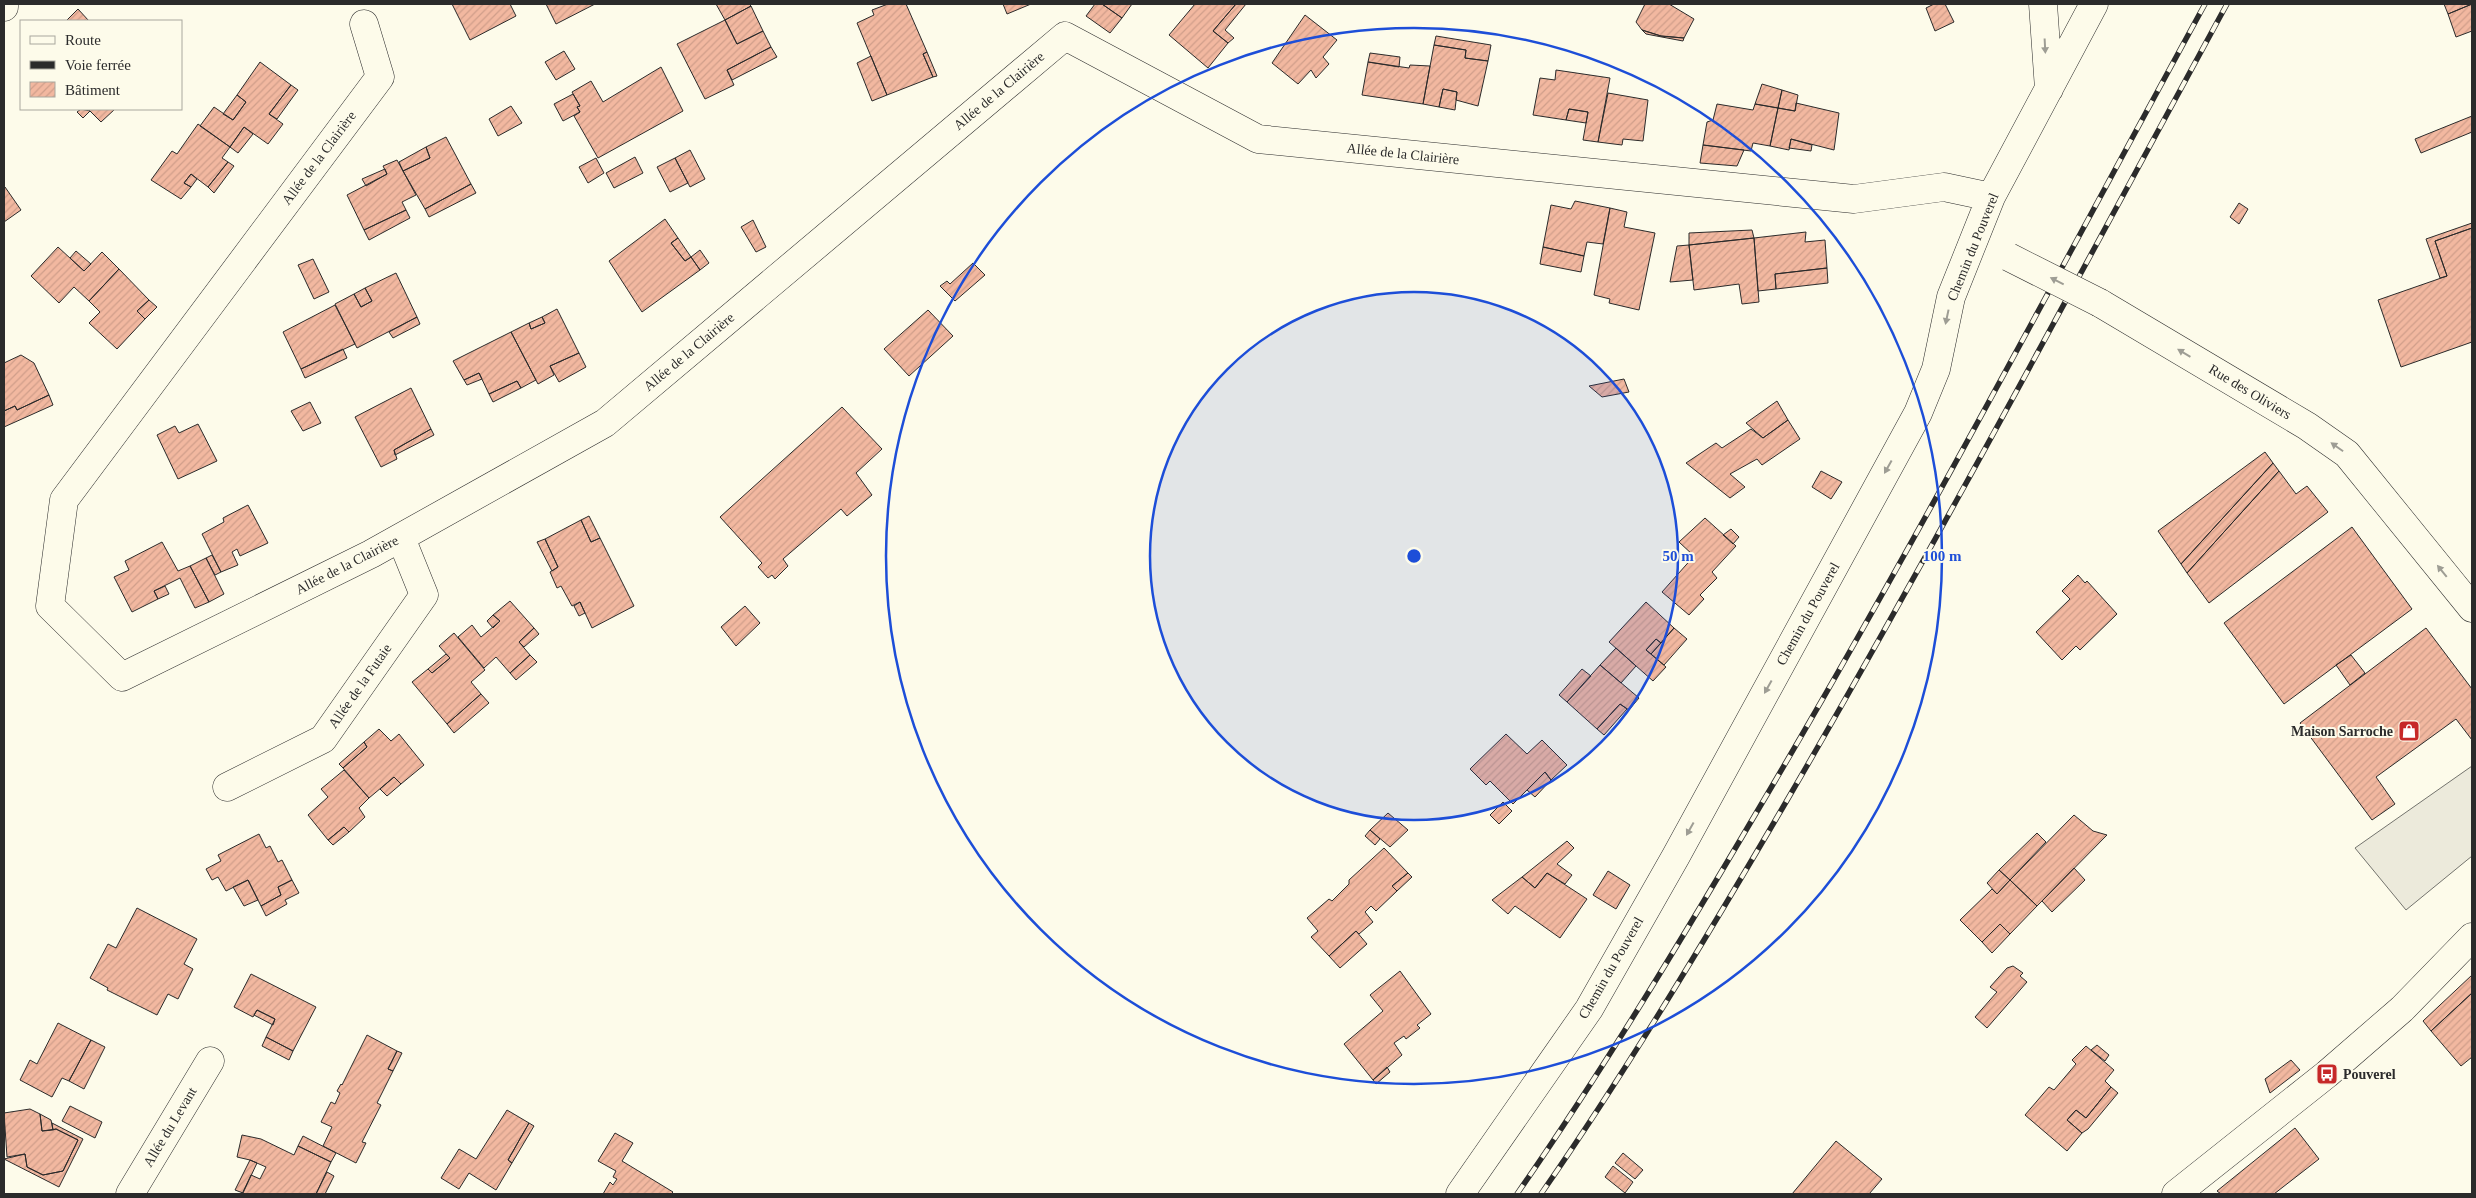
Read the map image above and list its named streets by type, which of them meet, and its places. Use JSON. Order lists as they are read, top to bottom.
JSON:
{
  "streets": {
    "street": [
      "Allée de la Clairière",
      "Chemin du Pouverel",
      "Rue des Oliviers",
      "Allée de la Futaie",
      "Allée du Levant"
    ]
  },
  "crossings": [
    ["Allée de la Clairière", "Chemin du Pouverel"],
    ["Allée de la Clairière", "Allée de la Futaie"],
    ["Chemin du Pouverel", "Rue des Oliviers"]
  ],
  "one_way": ["Chemin du Pouverel", "Rue des Oliviers"],
  "places": {
    "shop": ["Maison Sarroche"],
    "bus stop": ["Pouverel"]
  },
  "legend": ["Route", "Voie ferrée", "Bâtiment"],
  "rings": ["50 m", "100 m"]
}
